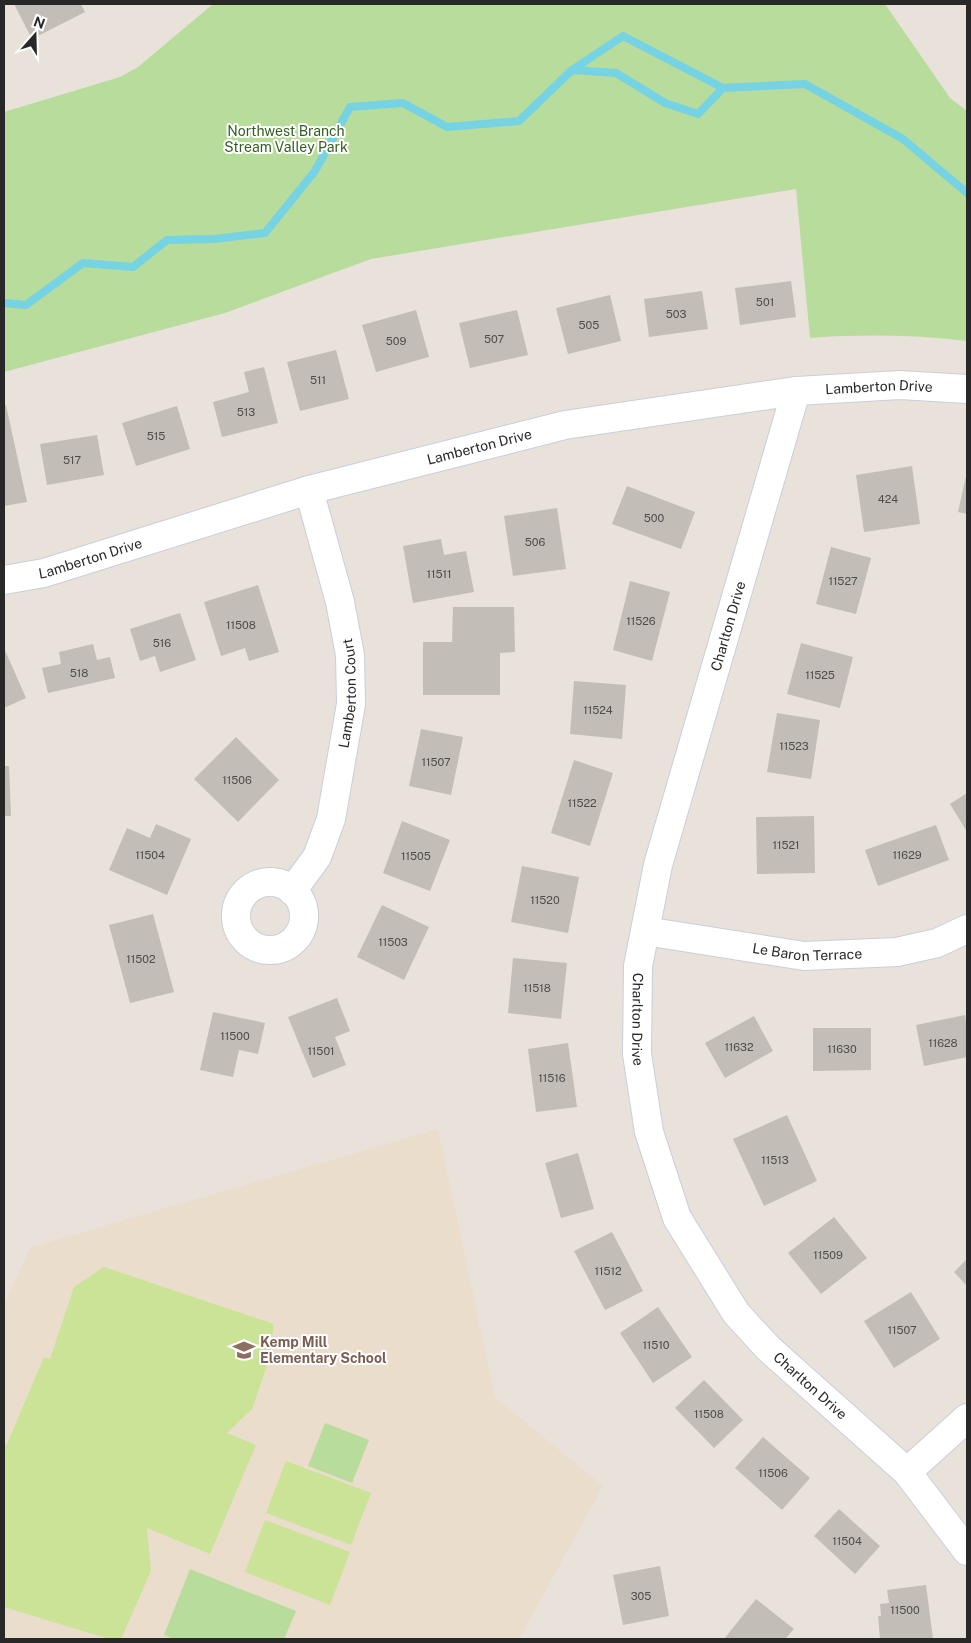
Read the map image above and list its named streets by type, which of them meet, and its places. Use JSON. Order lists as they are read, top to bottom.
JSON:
{
  "streets": {
    "street": [
      "Lamberton Drive",
      "Charlton Drive",
      "Lamberton Court",
      "Le Baron Terrace"
    ]
  },
  "crossings": [
    ["Lamberton Drive", "Charlton Drive"],
    ["Lamberton Drive", "Lamberton Court"],
    ["Charlton Drive", "Le Baron Terrace"]
  ],
  "parks": ["Northwest Branch Stream Valley Park"],
  "places": {
    "school or university": ["Kemp Mill Elementary School"]
  },
  "house_numbers": [
    "501",
    "503",
    "505",
    "507",
    "509",
    "511",
    "513",
    "515",
    "517",
    "424",
    "500",
    "506",
    "11511",
    "11527",
    "11526",
    "11508",
    "516",
    "518",
    "11525",
    "11524",
    "11523",
    "11507",
    "11506",
    "11522",
    "11521",
    "11504",
    "11629",
    "11505",
    "11520",
    "11503",
    "11502",
    "11518",
    "11500",
    "11628",
    "11632",
    "11630",
    "11501",
    "11516",
    "11513",
    "11509",
    "11512",
    "11507",
    "11510",
    "11508",
    "11506",
    "11504",
    "305",
    "11500"
  ],
  "north": "top"
}
